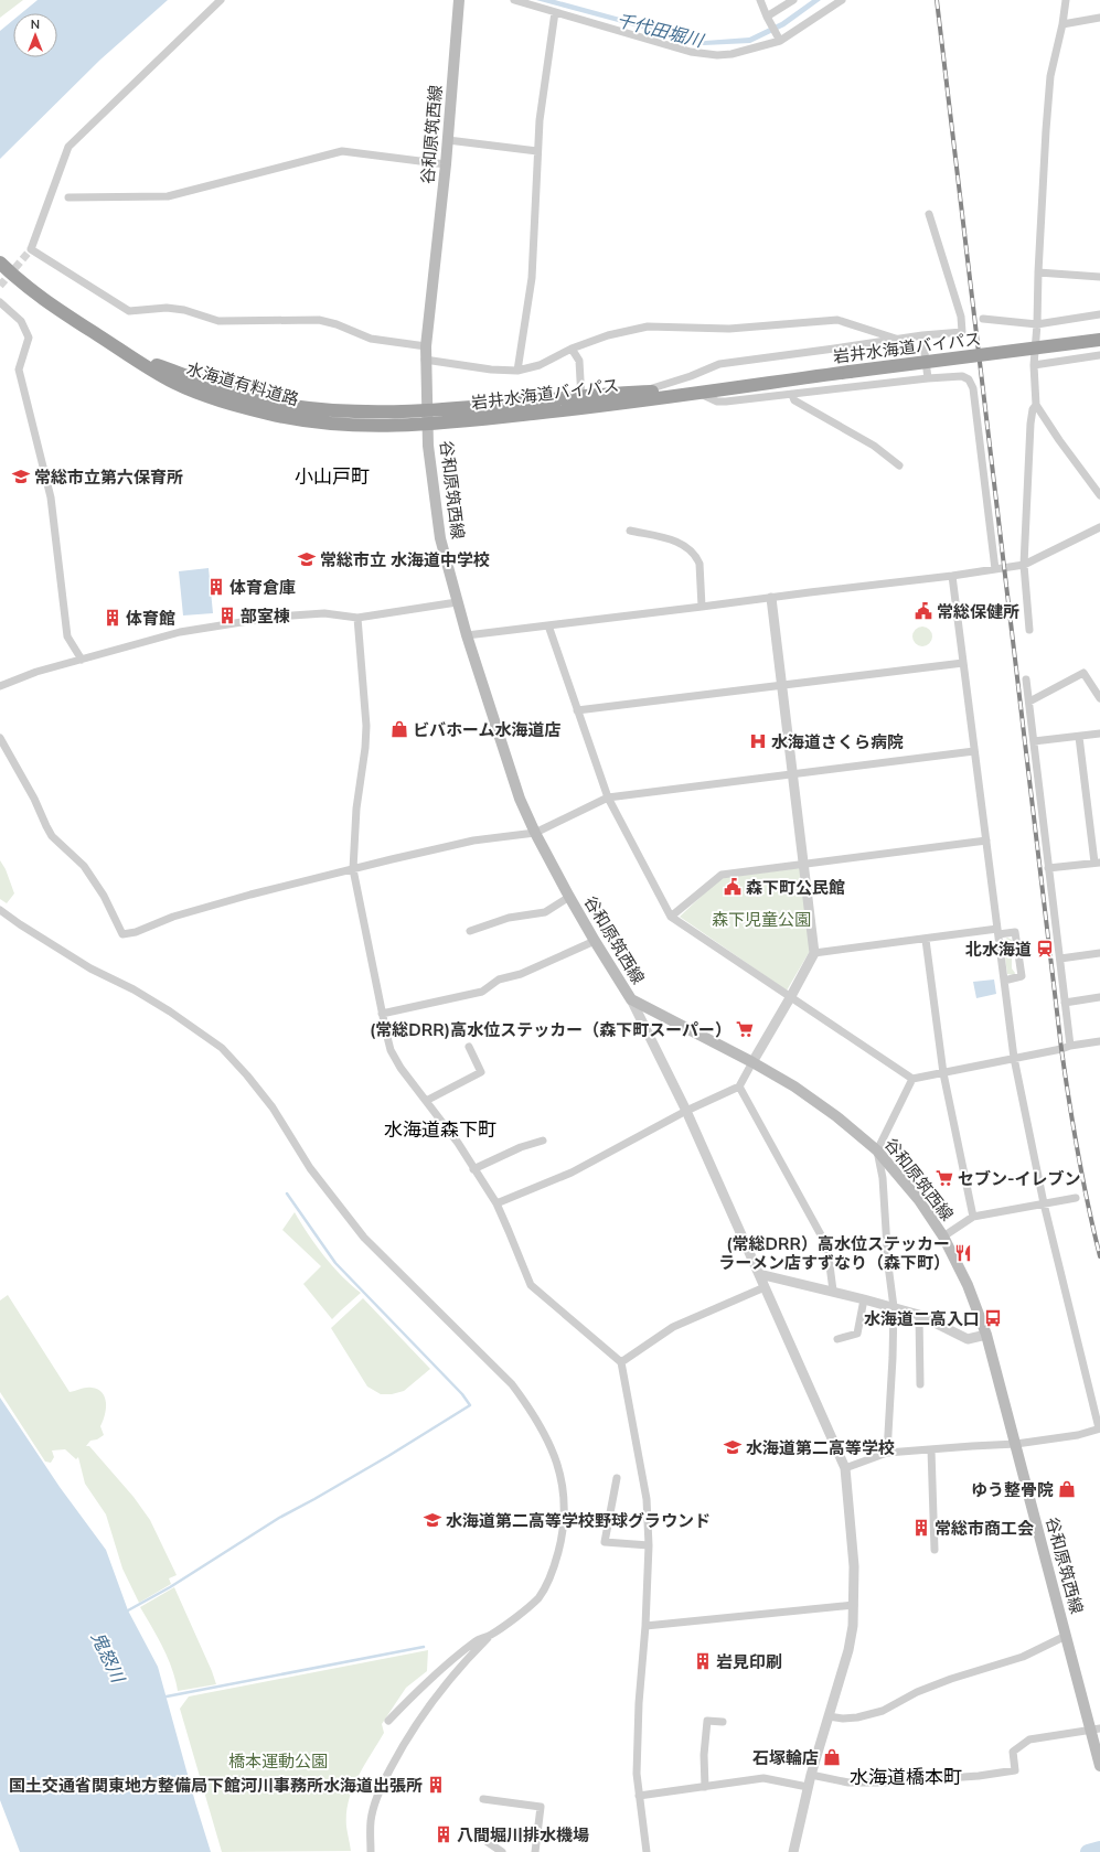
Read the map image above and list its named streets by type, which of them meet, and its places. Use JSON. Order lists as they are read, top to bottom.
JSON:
{
  "streets": {
    "highway": ["岩井水海道バイパス", "水海道有料道路"],
    "main road": ["谷和原筑西線"]
  },
  "crossings": [
    ["谷和原筑西線", "岩井水海道バイパス"],
    ["谷和原筑西線", "水海道有料道路"],
    ["岩井水海道バイパス", "水海道有料道路"]
  ],
  "districts": ["小山戸町", "水海道森下町", "水海道橋本町"],
  "water": ["千代田堀川", "鬼怒川"],
  "parks": ["森下児童公園", "橋本運動公園"],
  "places": {
    "school or university": [
      "常総市立第六保育所",
      "常総市立 水海道中学校",
      "水海道第二高等学校",
      "水海道第二高等学校野球グラウンド"
    ],
    "building": [
      "体育倉庫",
      "部室棟",
      "体育館",
      "常総市商工会",
      "岩見印刷",
      "国土交通省関東地方整備局下館河川事務所水海道出張所",
      "八間堀川排水機場"
    ],
    "public building": ["常総保健所", "森下町公民館"],
    "shop": ["ビバホーム水海道店", "ゆう整骨院", "石塚輪店"],
    "hospital": ["水海道さくら病院"],
    "station": ["北水海道"],
    "supermarket": ["(常総DRR)高水位ステッカー（森下町スーパー）", "セブン-イレブン"],
    "restaurant": ["(常総DRR）高水位ステッカー ラーメン店すずなり（森下町）"],
    "bus stop": ["水海道二高入口"]
  },
  "north": "top"
}
